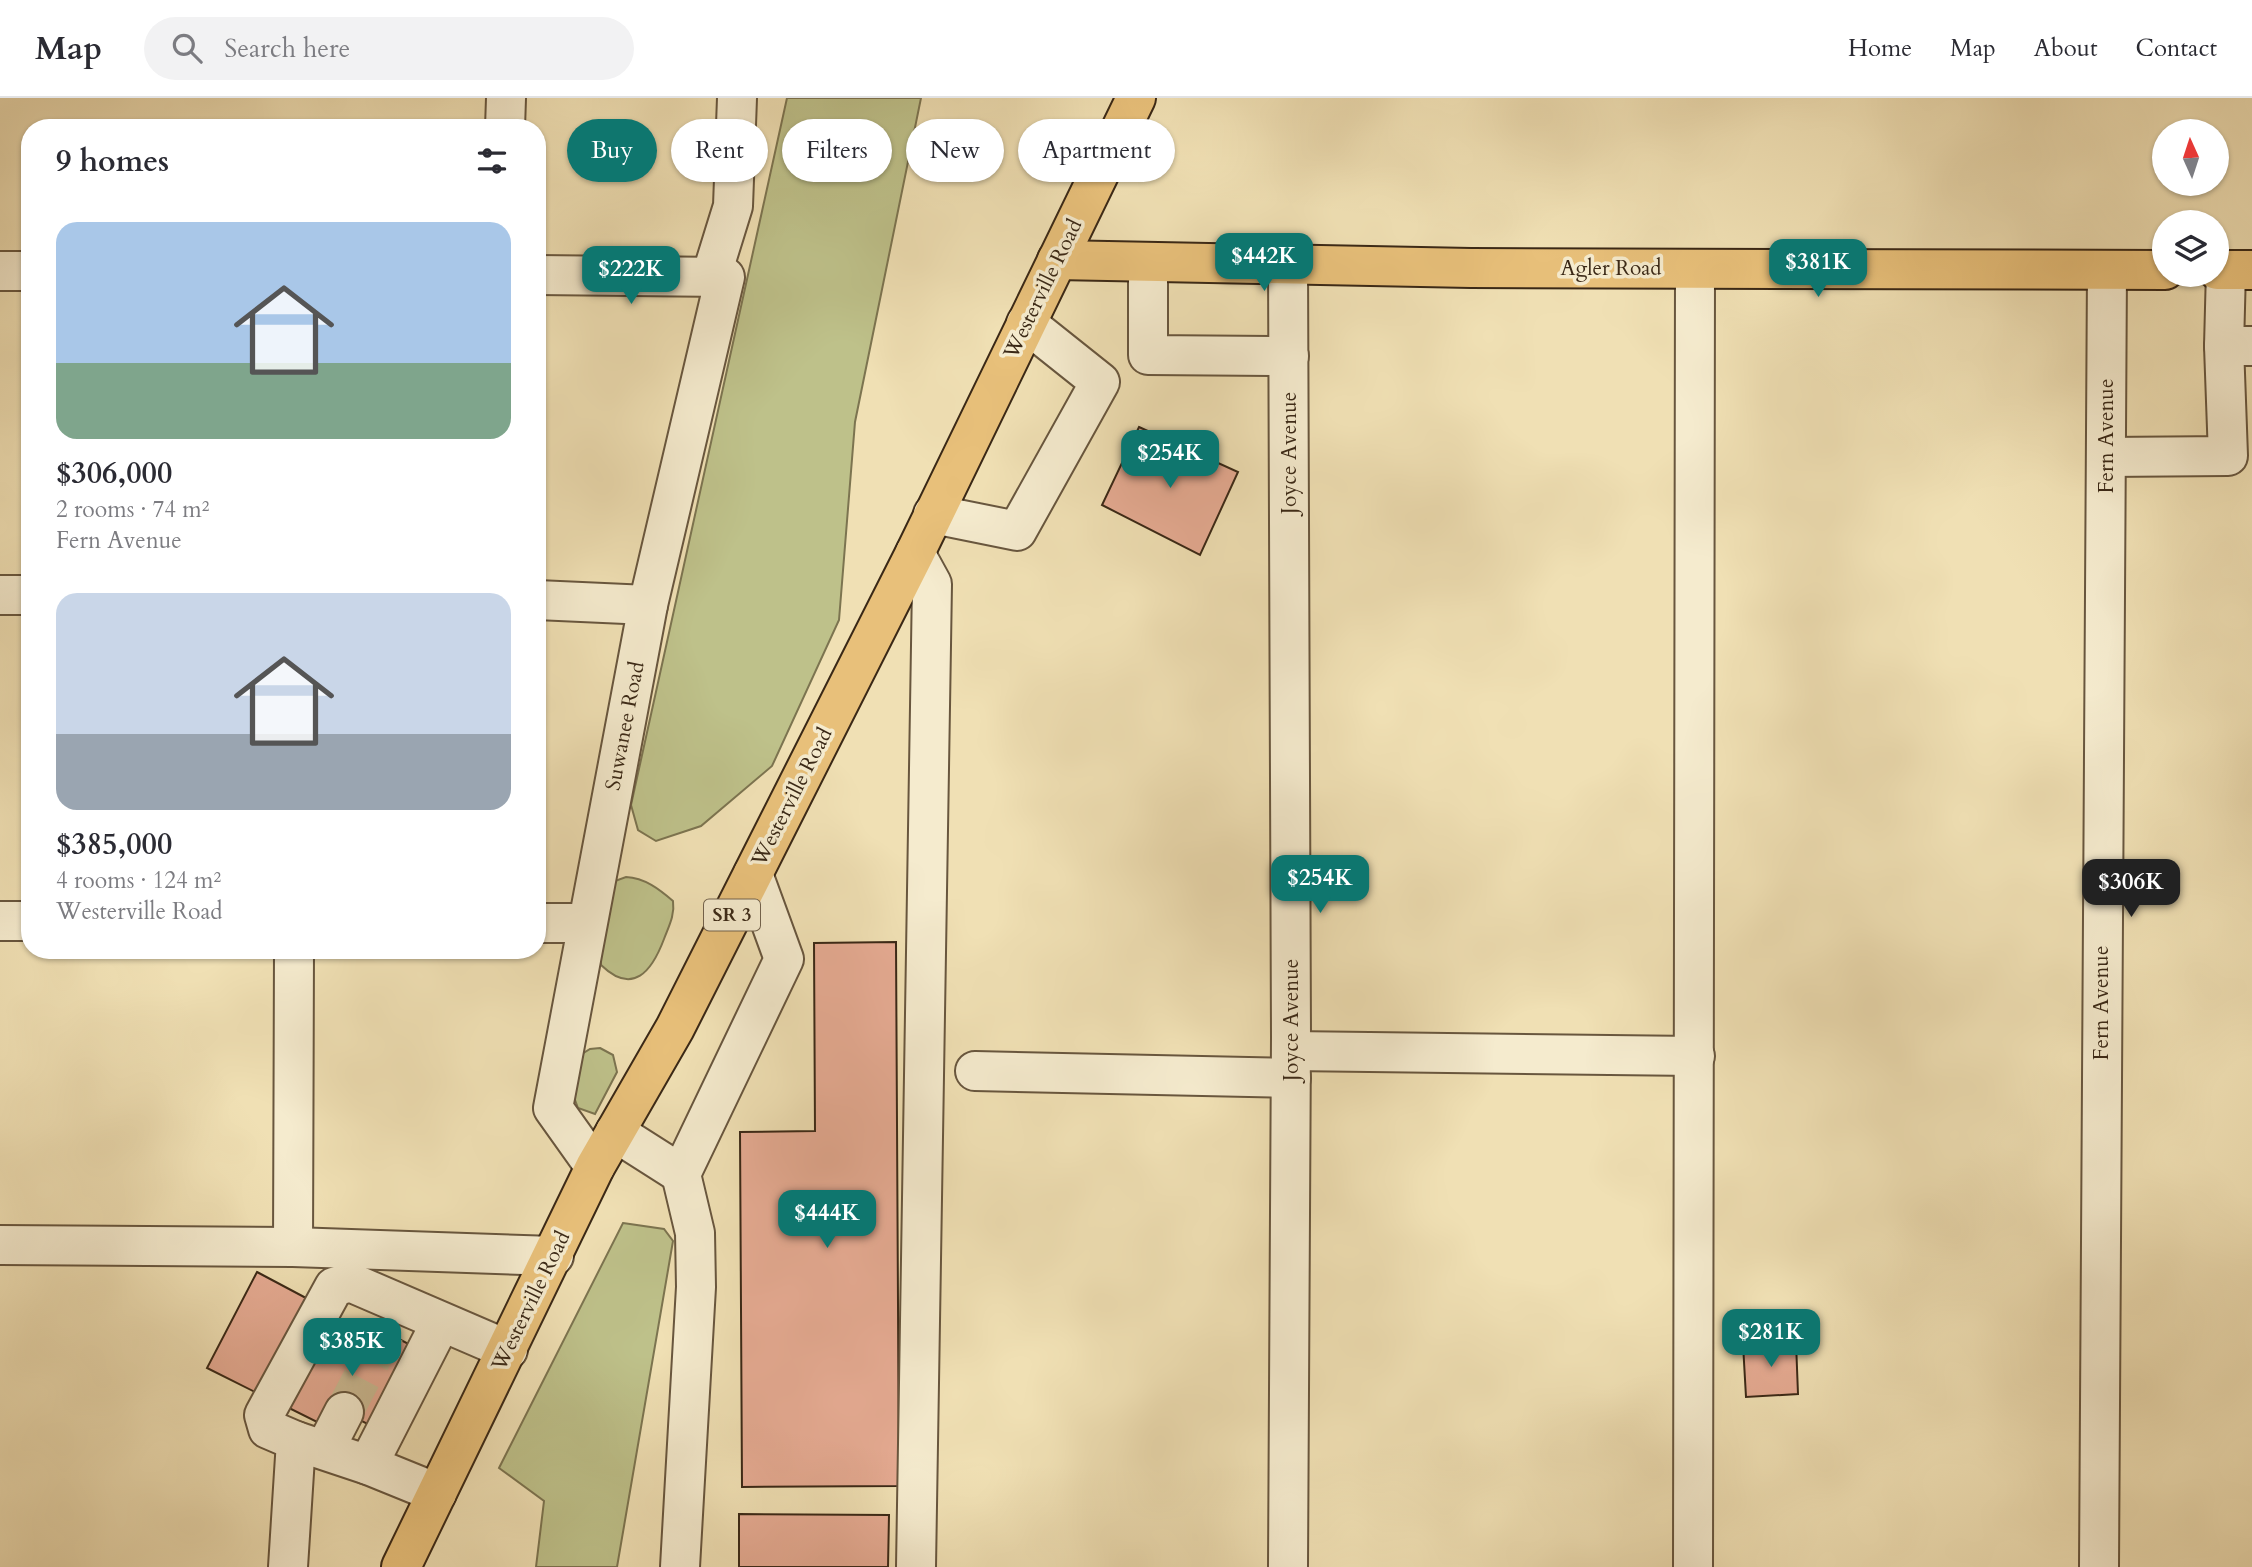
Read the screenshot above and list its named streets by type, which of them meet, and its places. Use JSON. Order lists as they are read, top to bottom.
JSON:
{
  "streets": {
    "main road": ["Agler Road", "Westerville Road", "SR 3"],
    "street": ["Fern Avenue", "Joyce Avenue", "Suwanee Road"]
  },
  "crossings": [
    ["Agler Road", "Westerville Road"],
    ["Agler Road", "Fern Avenue"],
    ["Agler Road", "Joyce Avenue"],
    ["Westerville Road", "Suwanee Road"]
  ],
  "north": "top",
  "page": {
    "header": "Map",
    "search": "Search here",
    "nav": [
      "Home",
      "Map",
      "About",
      "Contact"
    ],
    "chip": [
      "Buy",
      "Rent",
      "Filters",
      "New",
      "Apartment"
    ],
    "heading": "9 homes",
    "list": [
      {
        "name": "$306,000",
        "note": "2 rooms · 74 m² · Fern Avenue"
      },
      {
        "name": "$385,000",
        "note": "4 rooms · 124 m² · Westerville Road"
      }
    ],
    "price": [
      "$442K",
      "$381K",
      "$222K",
      "$254K",
      "$254K",
      "$306K",
      "$444K",
      "$281K",
      "$385K"
    ]
  }
}
